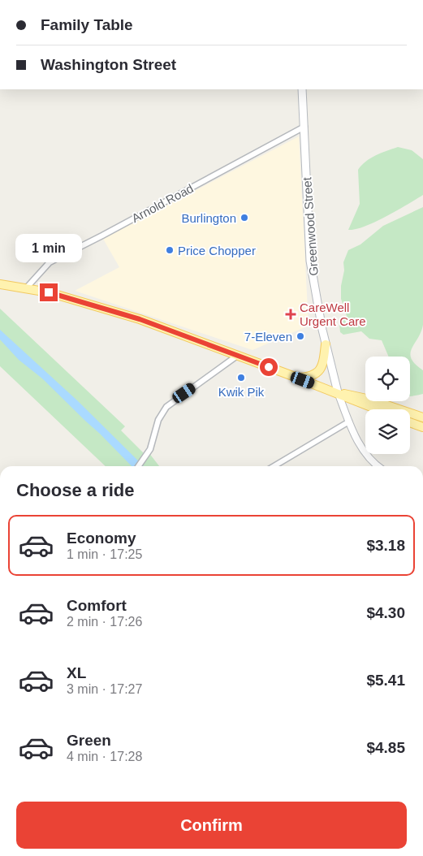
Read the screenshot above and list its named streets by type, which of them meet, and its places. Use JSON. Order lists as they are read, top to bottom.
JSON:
{
  "streets": {
    "main road": ["Greenwood Street"],
    "street": ["Arnold Road"]
  },
  "crossings": [
    ["Arnold Road", "Greenwood Street"]
  ],
  "places": {
    "other": [
      "Burlington",
      "Price Chopper",
      "7-Eleven",
      "Kwik Pik"
    ],
    "health": ["CareWell Urgent Care"]
  },
  "page": {
    "banner": ["Family Table", "Washington Street"],
    "bubble": "1 min",
    "heading": "Choose a ride",
    "list": [
      {
        "name": "Economy",
        "note": "1 min · 17:25",
        "value": "$3.18"
      },
      {
        "name": "Comfort",
        "note": "2 min · 17:26",
        "value": "$4.30"
      },
      {
        "name": "XL",
        "note": "3 min · 17:27",
        "value": "$5.41"
      },
      {
        "name": "Green",
        "note": "4 min · 17:28",
        "value": "$4.85"
      }
    ],
    "buttons": "Confirm"
  }
}
